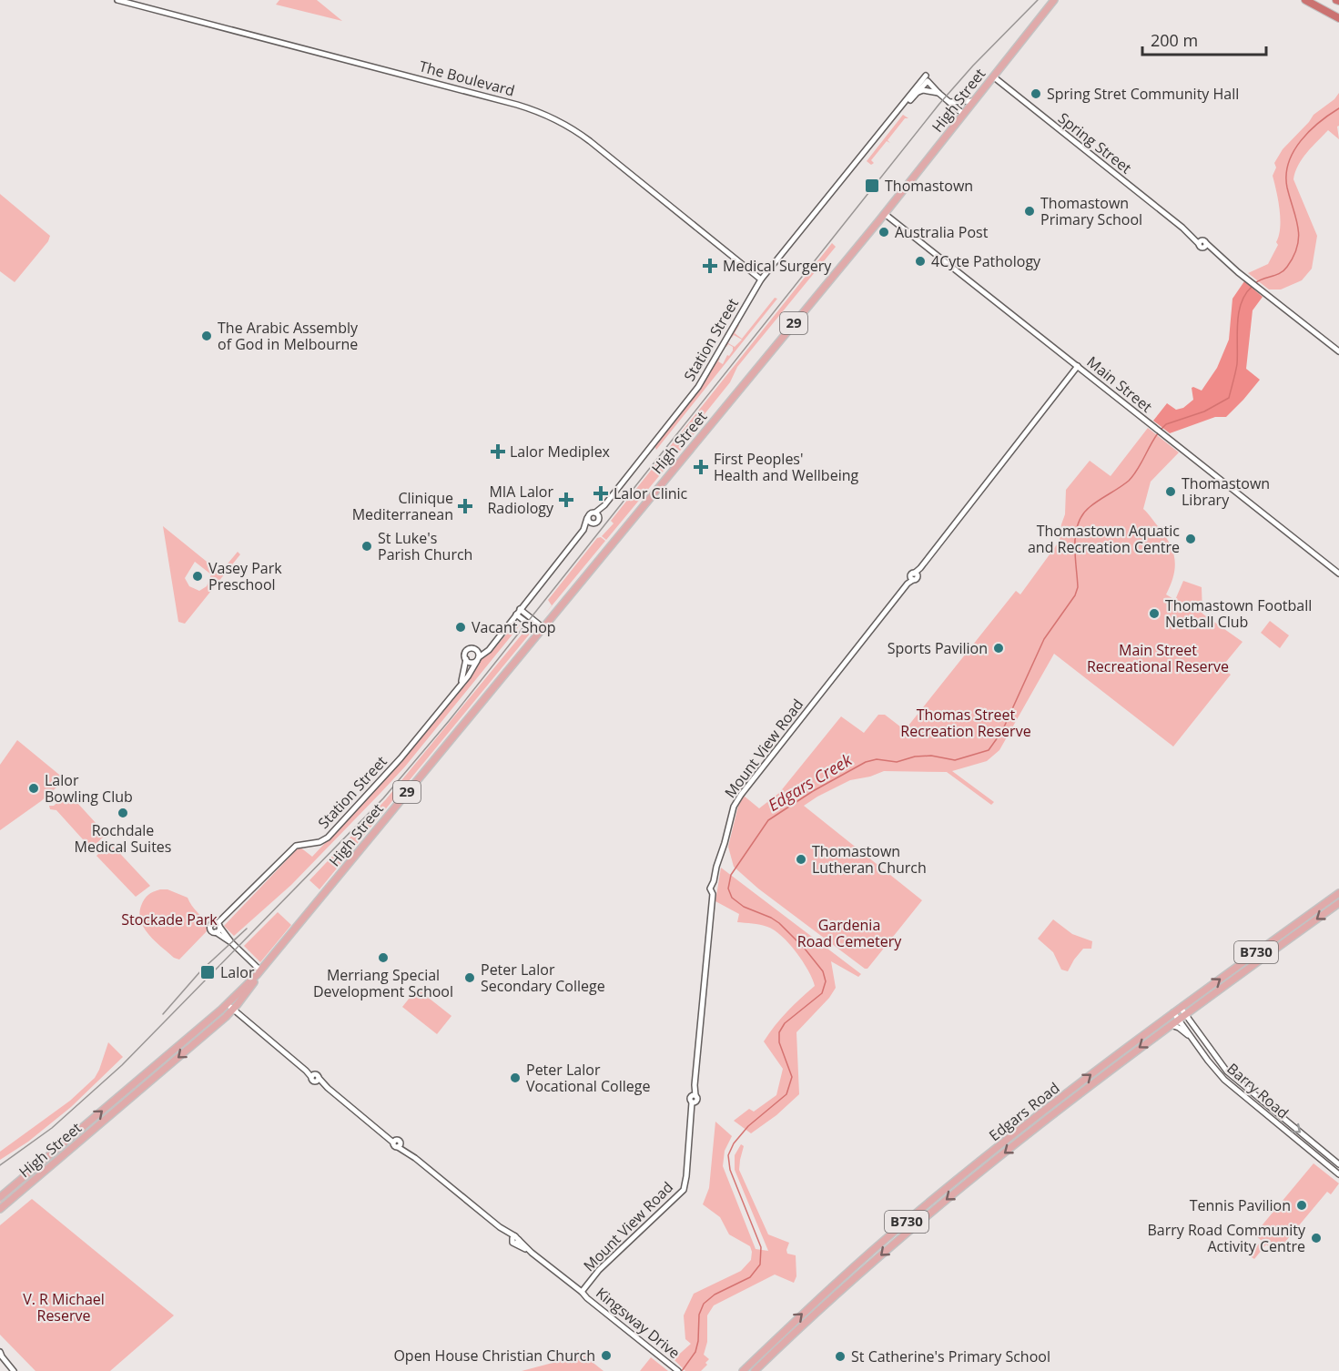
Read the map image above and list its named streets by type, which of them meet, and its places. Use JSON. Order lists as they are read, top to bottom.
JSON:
{
  "streets": {
    "main road": [
      "High Street",
      "29",
      "B730",
      "Edgars Road"
    ],
    "street": [
      "The Boulevard",
      "Spring Street",
      "Station Street",
      "Main Street",
      "Mount View Road",
      "Barry Road",
      "Kingsway Drive"
    ]
  },
  "crossings": [
    ["The Boulevard", "Station Street"],
    ["High Street", "Spring Street"],
    ["High Street", "Station Street"],
    ["High Street", "Main Street"],
    ["High Street", "Kingsway Drive"],
    ["Main Street", "Mount View Road"],
    ["Mount View Road", "Kingsway Drive"],
    ["Barry Road", "Edgars Road"]
  ],
  "water": ["Edgars Creek"],
  "parks": [
    "Main Street Recreational Reserve",
    "Thomas Street Recreation Reserve",
    "Stockade Park",
    "Gardenia Road Cemetery",
    "V. R Michael Reserve"
  ],
  "places": {
    "other": [
      "Spring Stret Community Hall",
      "Thomastown Primary School",
      "Australia Post",
      "4Cyte Pathology",
      "The Arabic Assembly of God in Melbourne",
      "Thomastown Library",
      "Thomastown Aquatic and Recreation Centre",
      "St Luke's Parish Church",
      "Vasey Park Preschool",
      "Thomastown Football Netball Club",
      "Vacant Shop",
      "Sports Pavilion",
      "Lalor Bowling Club",
      "Rochdale Medical Suites",
      "Thomastown Lutheran Church",
      "Merriang Special Development School",
      "Peter Lalor Secondary College",
      "Peter Lalor Vocational College",
      "Tennis Pavilion",
      "Barry Road Community Activity Centre",
      "Open House Christian Church",
      "St Catherine's Primary School"
    ],
    "transit": ["Thomastown", "Lalor"],
    "health": [
      "Medical Surgery",
      "Lalor Mediplex",
      "First Peoples' Health and Wellbeing",
      "Lalor Clinic",
      "MIA Lalor Radiology",
      "Clinique Mediterranean"
    ]
  },
  "scale_bar": "200 m"
}
